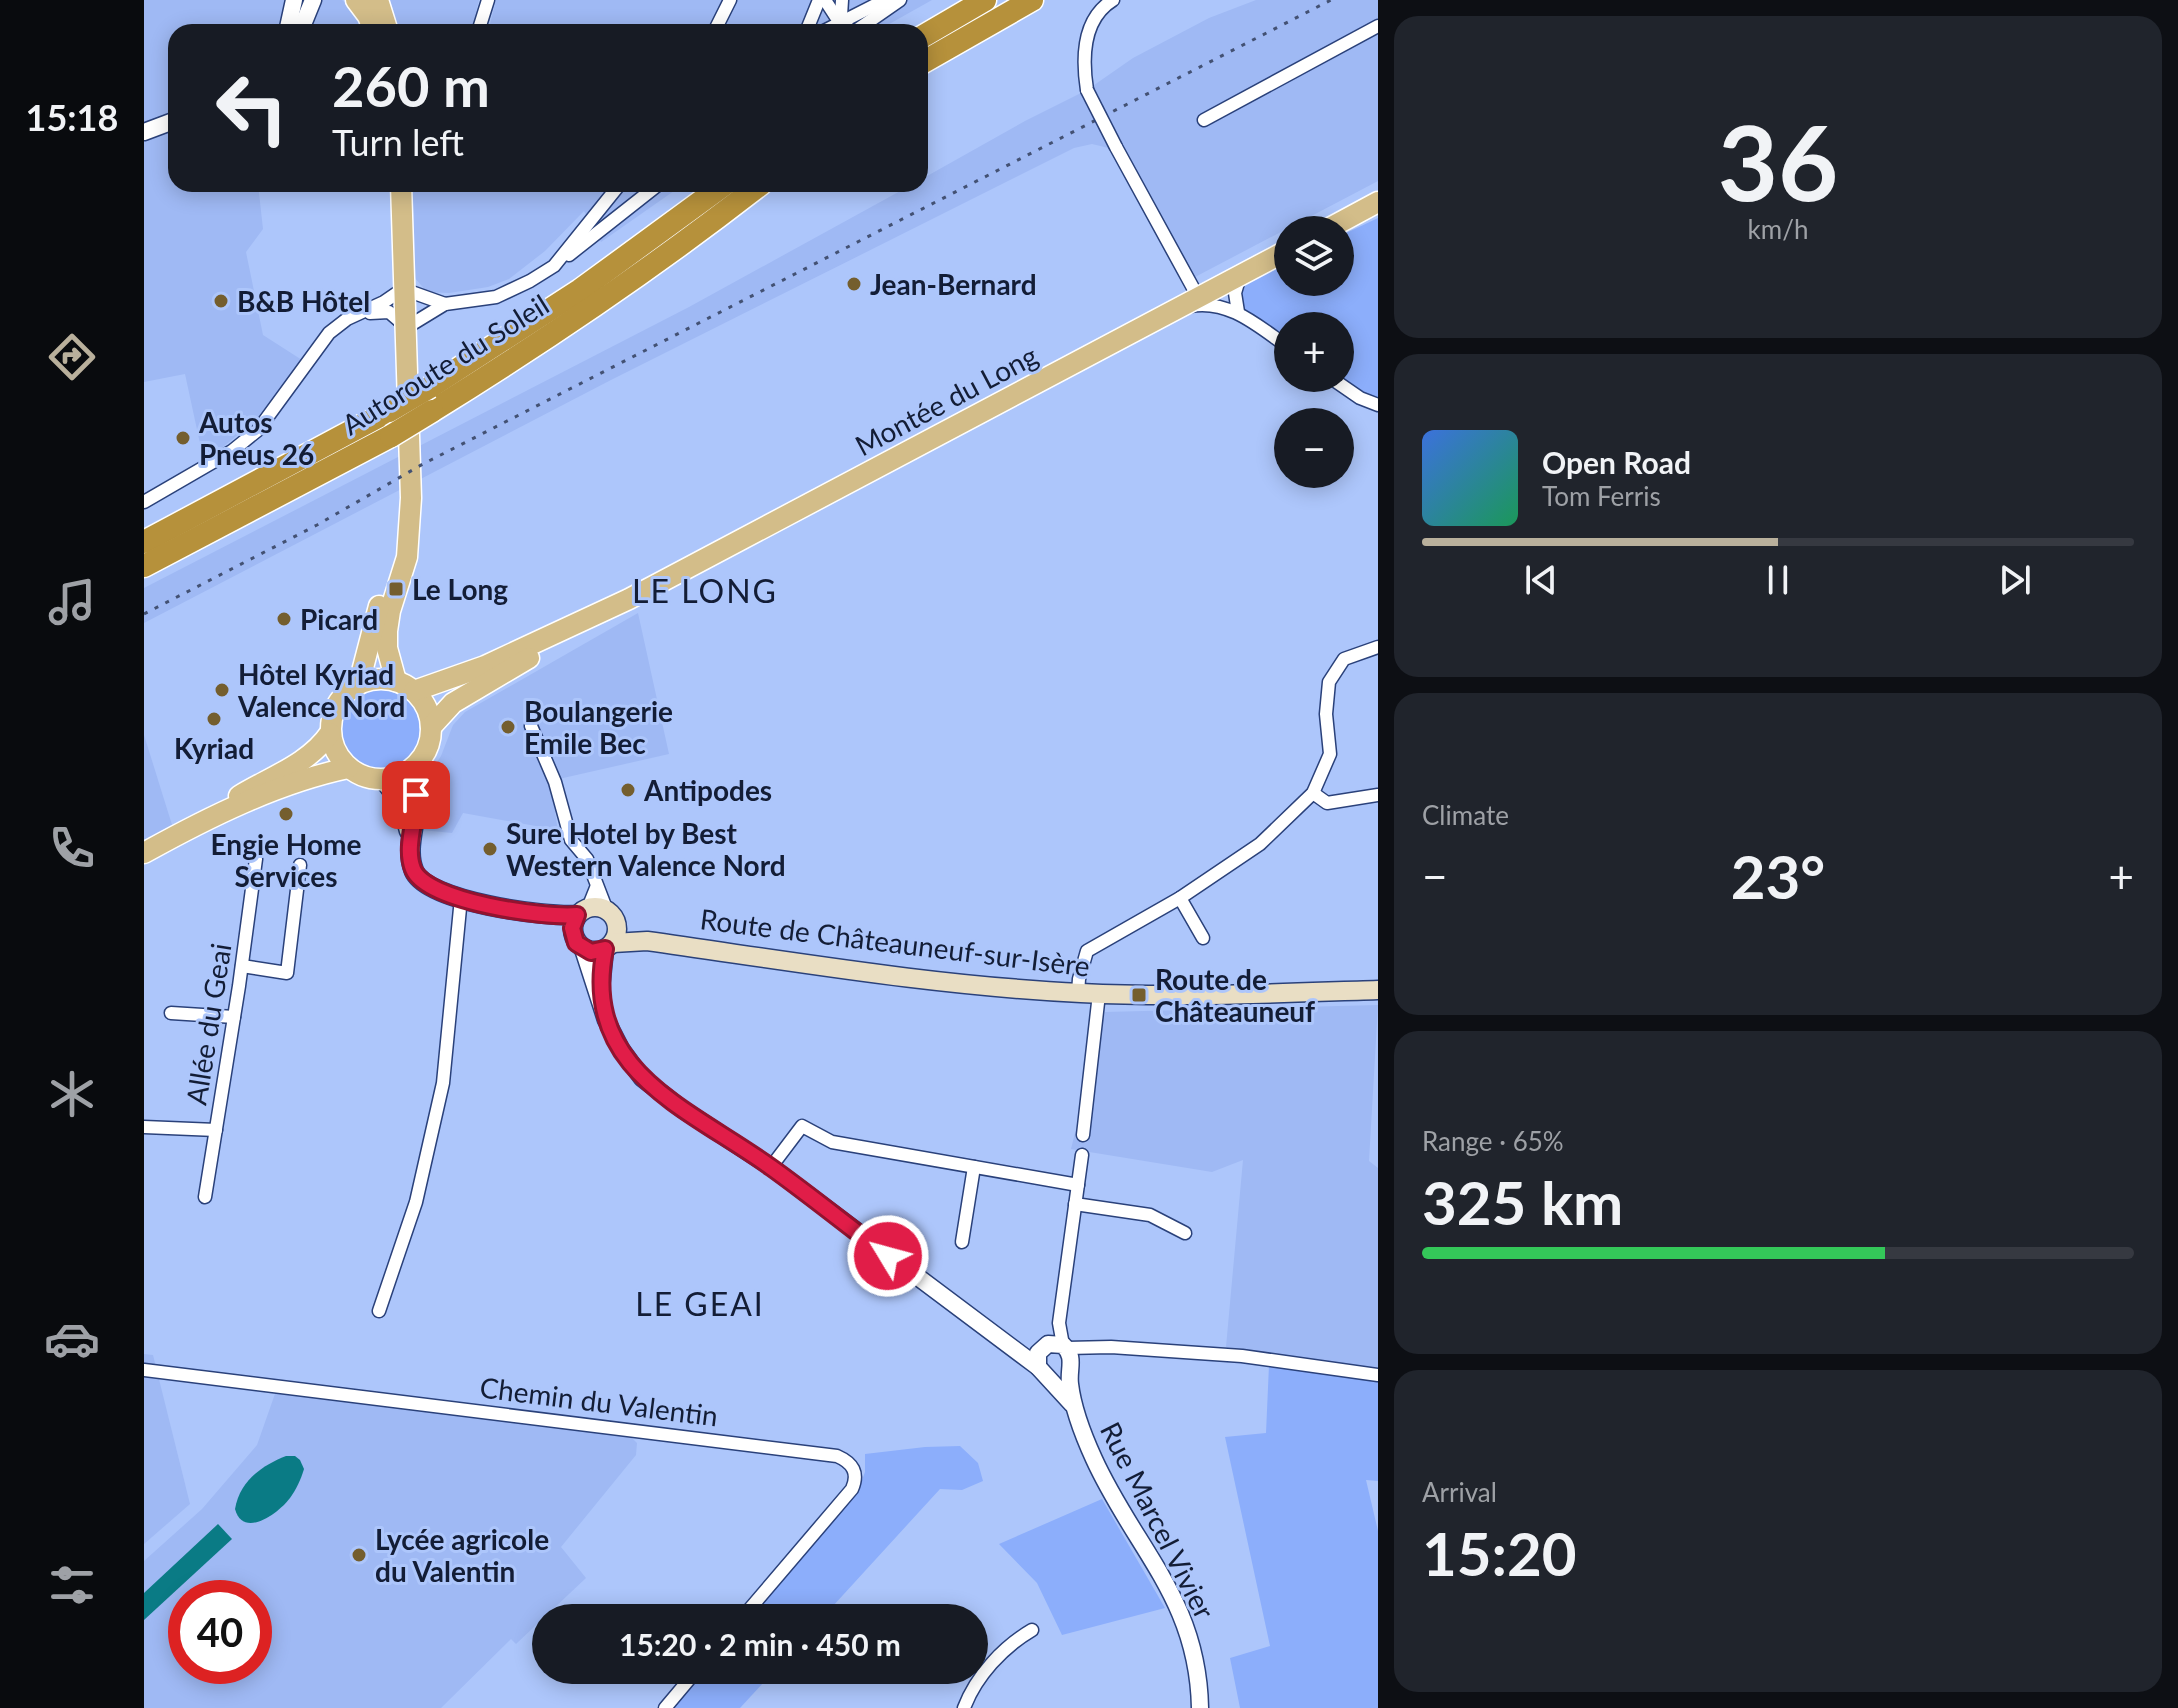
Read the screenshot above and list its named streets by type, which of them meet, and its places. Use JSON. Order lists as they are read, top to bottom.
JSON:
{
  "streets": {
    "highway": ["Autoroute du Soleil"],
    "main road": ["Montée du Long", "Route de Châteauneuf-sur-Isère"],
    "street": ["Allée du Geai", "Chemin du Valentin", "Rue Marcel Vivier"]
  },
  "crossings": [
    ["Route de Châteauneuf-sur-Isère", "Rue Marcel Vivier"]
  ],
  "districts": ["LE LONG", "LE GEAI"],
  "places": {
    "other": [
      "Jean-Bernard",
      "B&B Hôtel",
      "Autos Pneus 26",
      "Picard",
      "Hôtel Kyriad Valence Nord",
      "Kyriad",
      "Boulangerie Emile Bec",
      "Antipodes",
      "Engie Home Services",
      "Sure Hotel by Best Western Valence Nord",
      "Lycée agricole du Valentin"
    ],
    "transit": ["Le Long", "Route de Châteauneuf"]
  },
  "page": {
    "tabs": "15:18",
    "tile": [
      ["36", "km/h"],
      "Climate",
      ["Range · 65%", "325 km"],
      ["Arrival", "15:20"]
    ],
    "turn": ["260 m", "Turn left"],
    "map_buttons": ["+", "−"],
    "song": ["Open Road", "Tom Ferris"],
    "heat": ["−", "23°", "+"],
    "limit": "40",
    "trip": "15:20 · 2 min · 450 m"
  }
}
